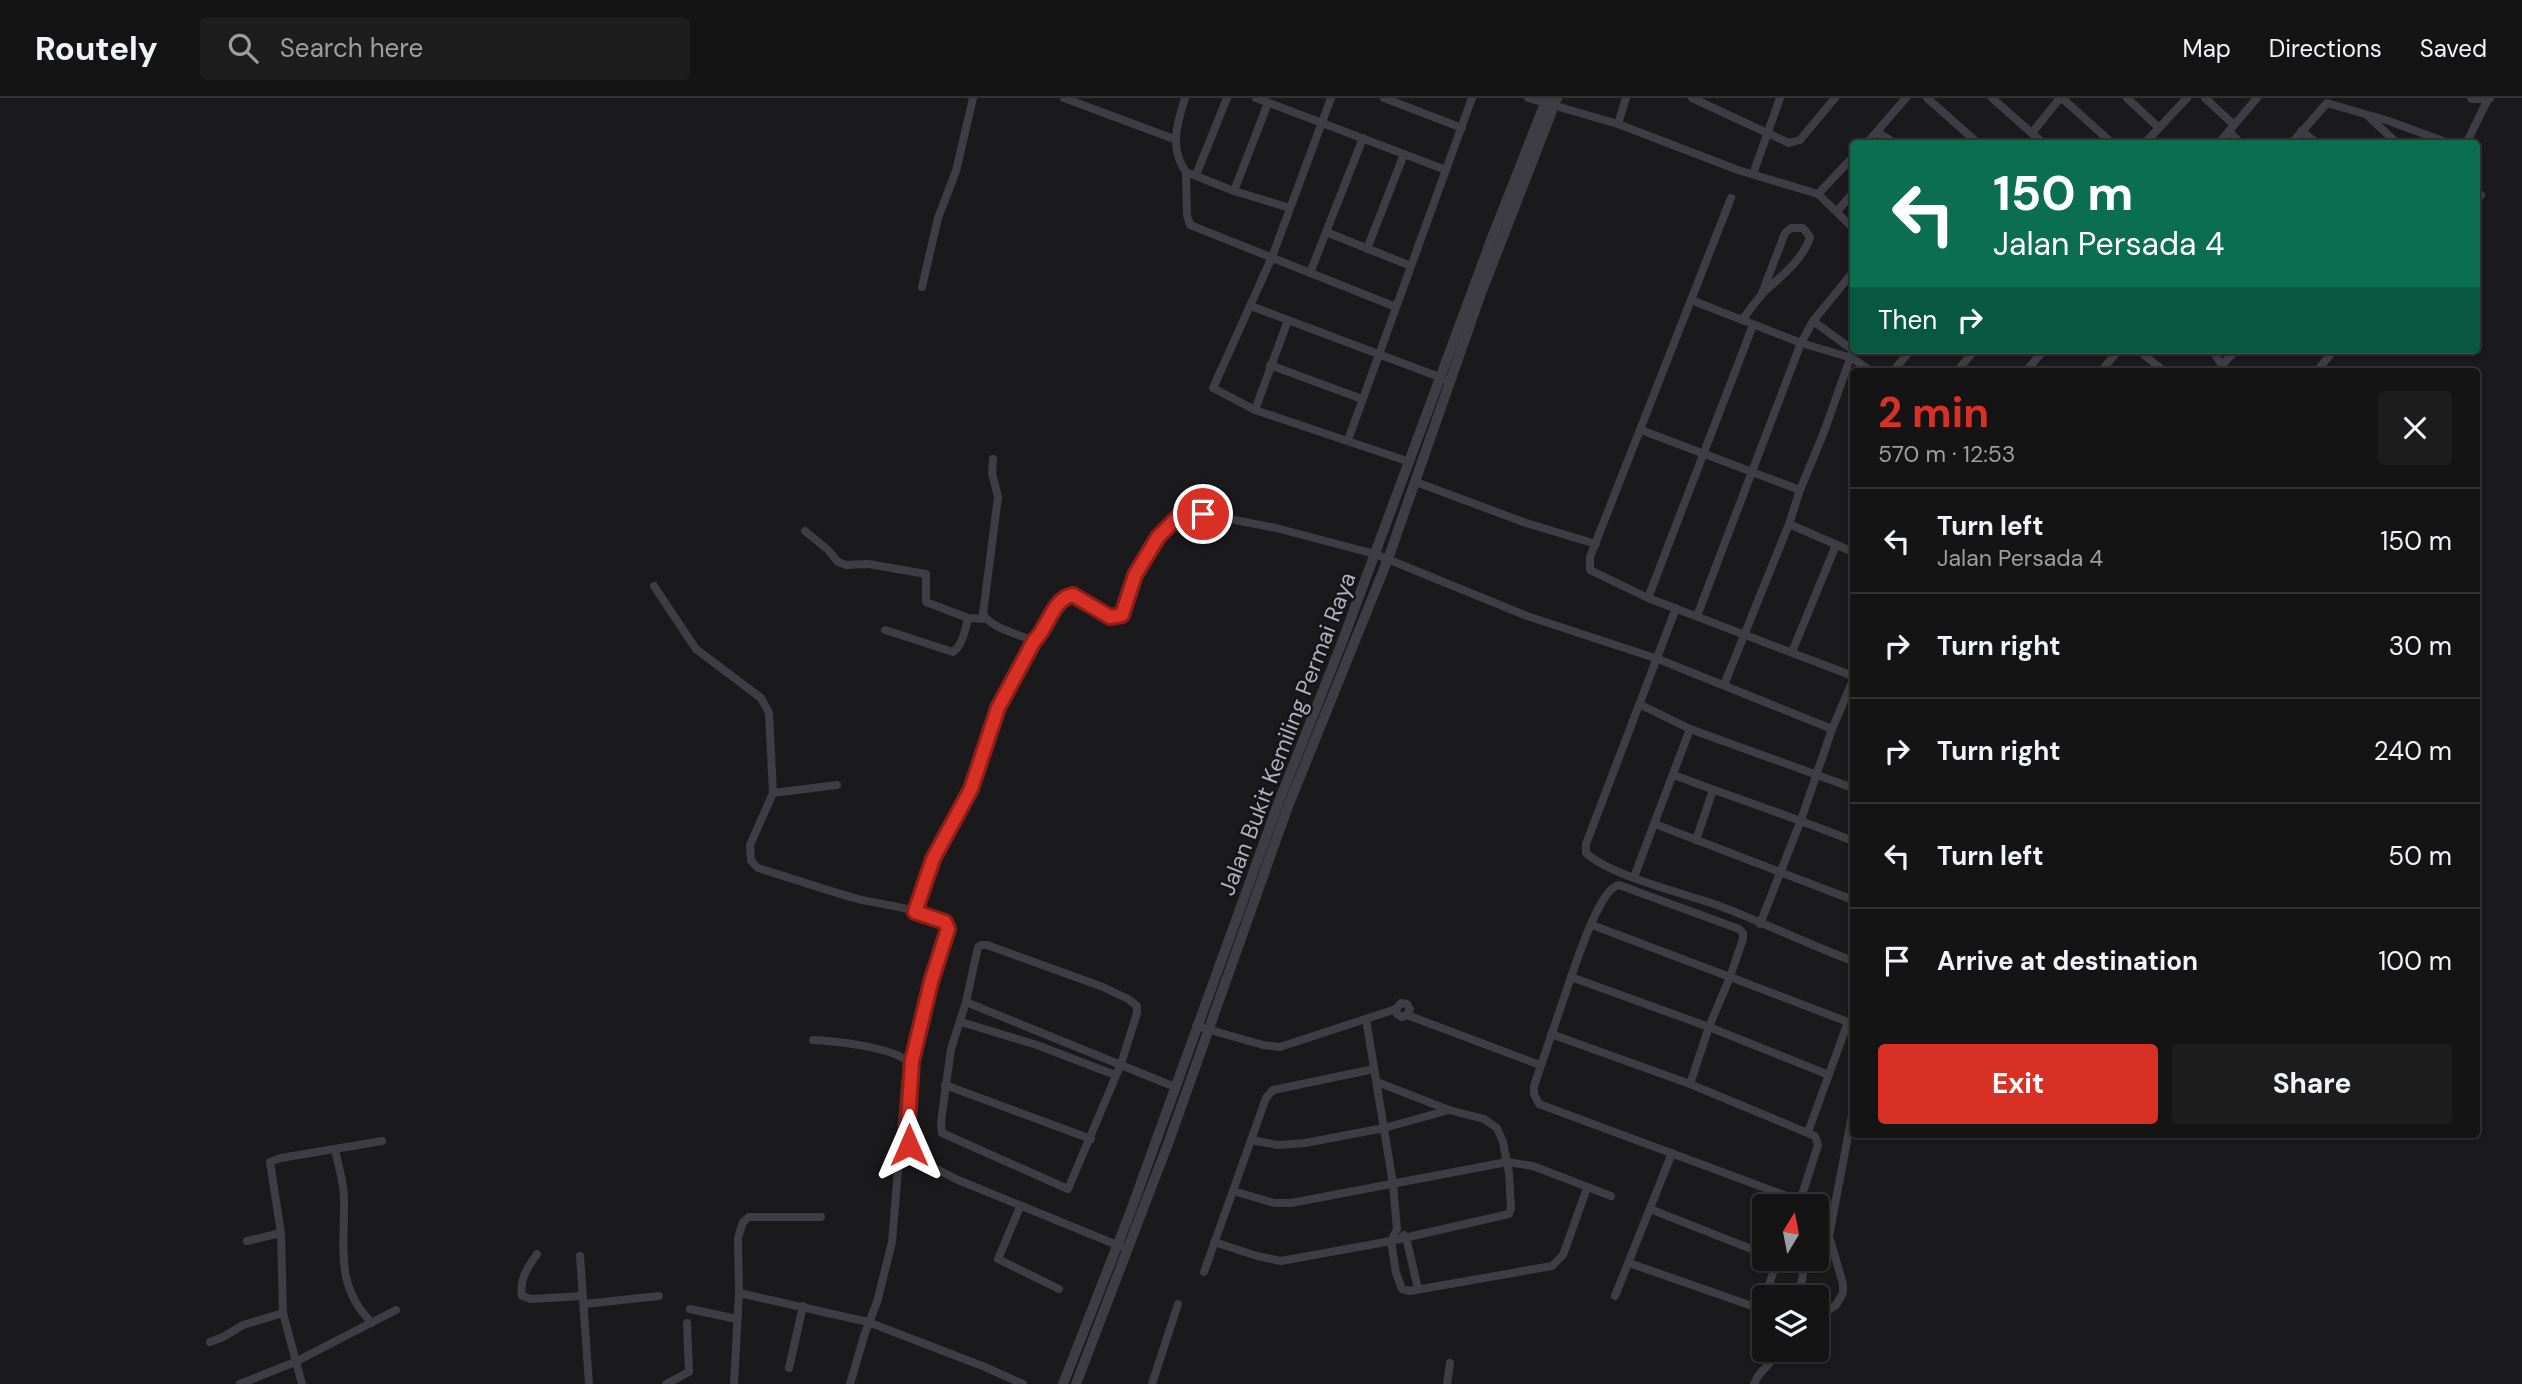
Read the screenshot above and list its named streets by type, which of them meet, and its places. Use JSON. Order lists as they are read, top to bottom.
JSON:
{
  "streets": {
    "street": ["Jalan Bukit Kemiling Permai Raya"]
  },
  "north": "top",
  "page": {
    "header": "Routely",
    "search": "Search here",
    "nav": ["Map", "Directions", "Saved"],
    "turn": ["150 m", "Jalan Persada 4"],
    "then": "Then",
    "heading": ["2 min", "570 m · 12:53"],
    "list": [
      {
        "name": "Turn left",
        "note": "Jalan Persada 4",
        "value": "150 m"
      },
      {
        "name": "Turn right",
        "value": "30 m"
      },
      {
        "name": "Turn right",
        "value": "240 m"
      },
      {
        "name": "Turn left",
        "value": "50 m"
      },
      {
        "name": "Arrive at destination",
        "value": "100 m"
      }
    ],
    "buttons": ["Exit", "Share"]
  }
}
